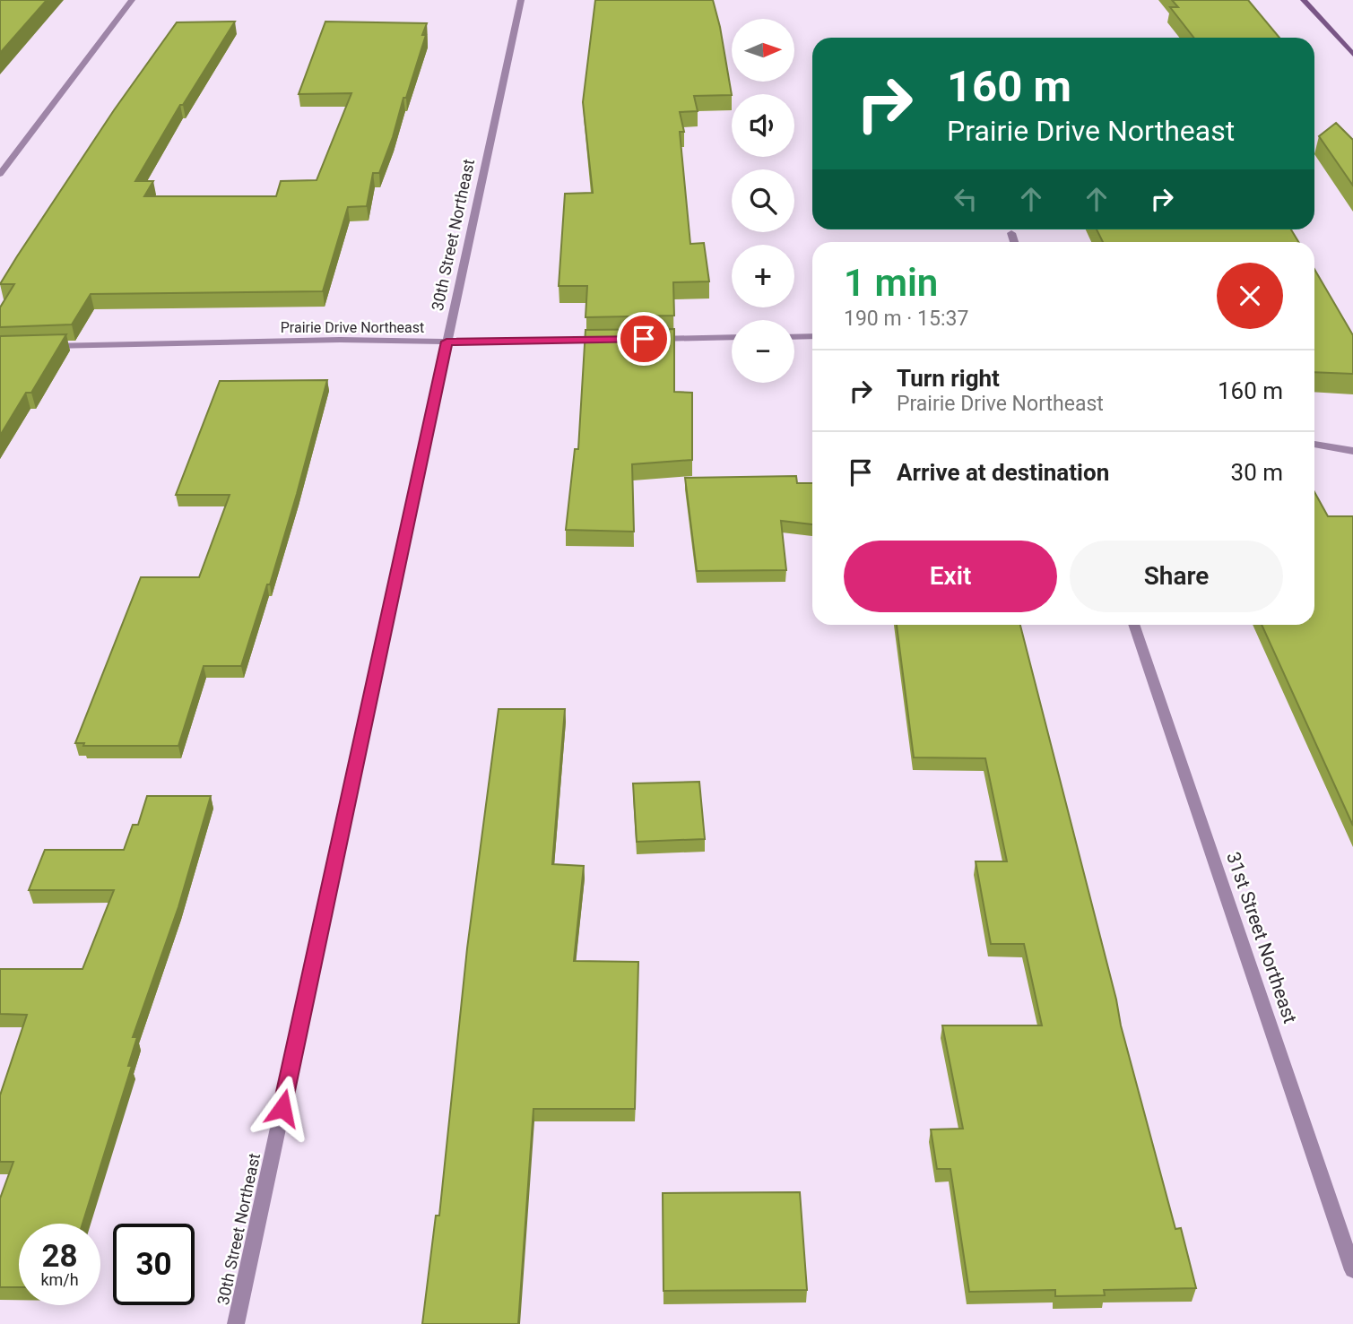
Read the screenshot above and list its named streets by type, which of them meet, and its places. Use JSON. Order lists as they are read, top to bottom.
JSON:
{
  "streets": {
    "street": ["30th Street Northeast", "Prairie Drive Northeast", "31st Street Northeast"]
  },
  "crossings": [
    ["30th Street Northeast", "Prairie Drive Northeast"]
  ],
  "north": "right",
  "page": {
    "map_buttons": ["+", "−"],
    "turn": ["160 m", "Prairie Drive Northeast"],
    "heading": ["1 min", "190 m · 15:37"],
    "list": [
      {
        "name": "Turn right",
        "note": "Prairie Drive Northeast",
        "value": "160 m"
      },
      {
        "name": "Arrive at destination",
        "value": "30 m"
      }
    ],
    "buttons": ["Exit", "Share"],
    "speed": "28 km/h",
    "limit": "30"
  }
}
